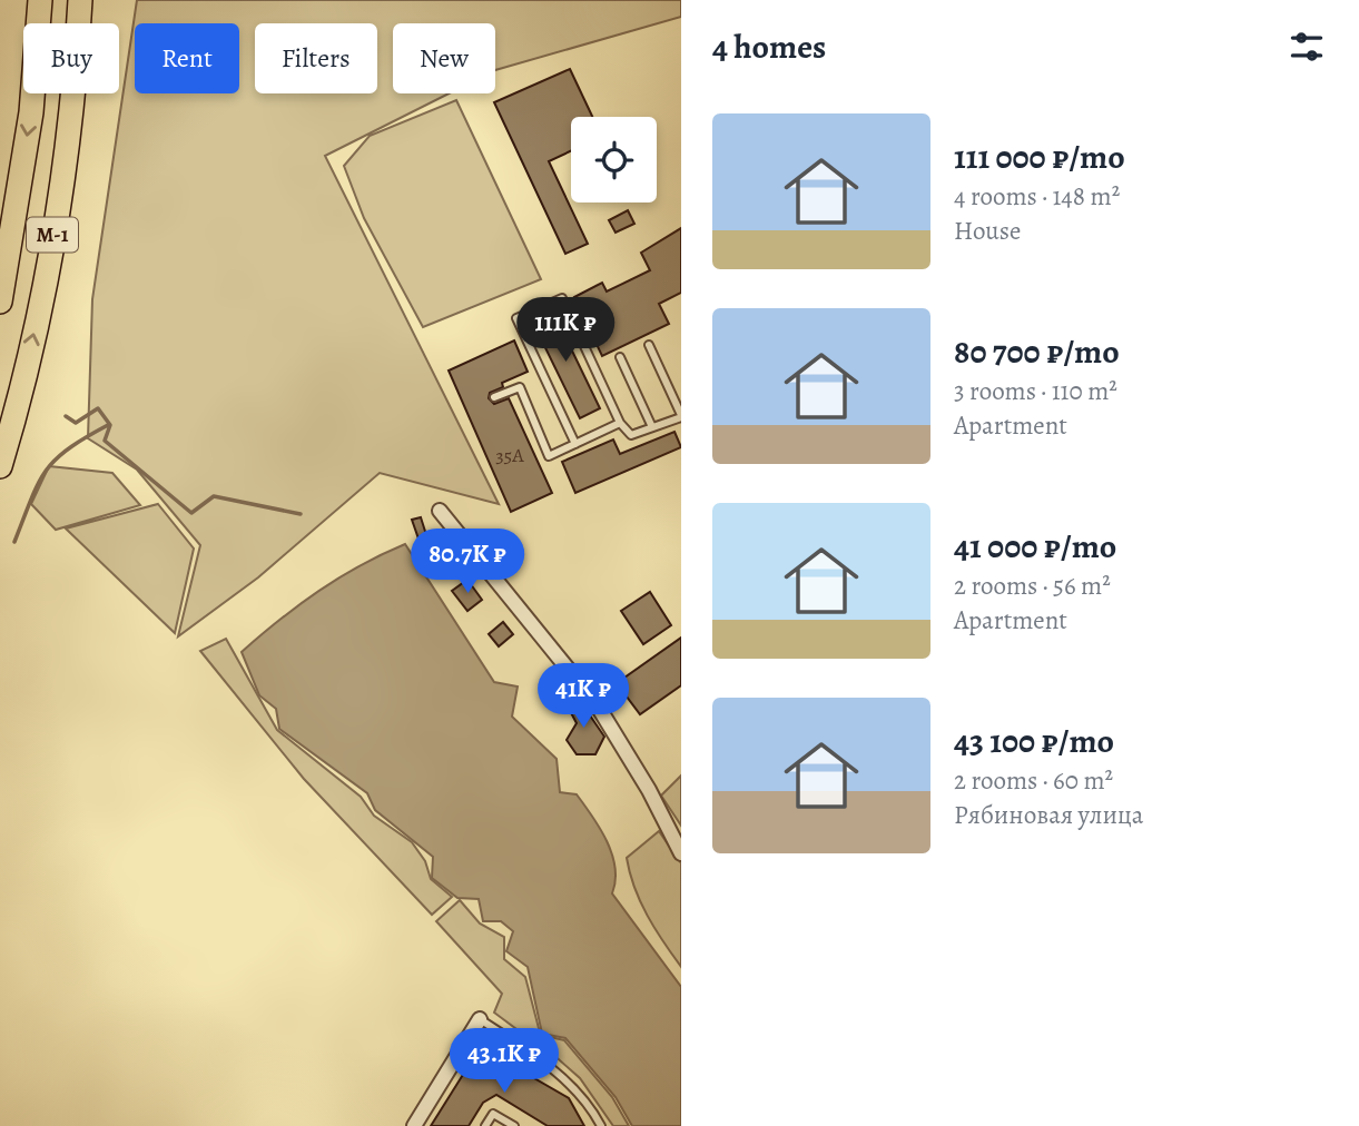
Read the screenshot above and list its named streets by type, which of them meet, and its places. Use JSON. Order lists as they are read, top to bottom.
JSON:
{
  "streets": {
    "highway": ["М-1"]
  },
  "house_numbers": ["35А"],
  "page": {
    "heading": "4 homes",
    "chip": [
      "Buy",
      "Rent",
      "Filters",
      "New"
    ],
    "list": [
      {
        "name": "111 000 ₽/mo",
        "note": "4 rooms · 148 m² · House"
      },
      {
        "name": "80 700 ₽/mo",
        "note": "3 rooms · 110 m² · Apartment"
      },
      {
        "name": "41 000 ₽/mo",
        "note": "2 rooms · 56 m² · Apartment"
      },
      {
        "name": "43 100 ₽/mo",
        "note": "2 rooms · 60 m² · Рябиновая улица"
      }
    ],
    "price": [
      "111K ₽",
      "80.7K ₽",
      "41K ₽",
      "43.1K ₽"
    ]
  }
}
